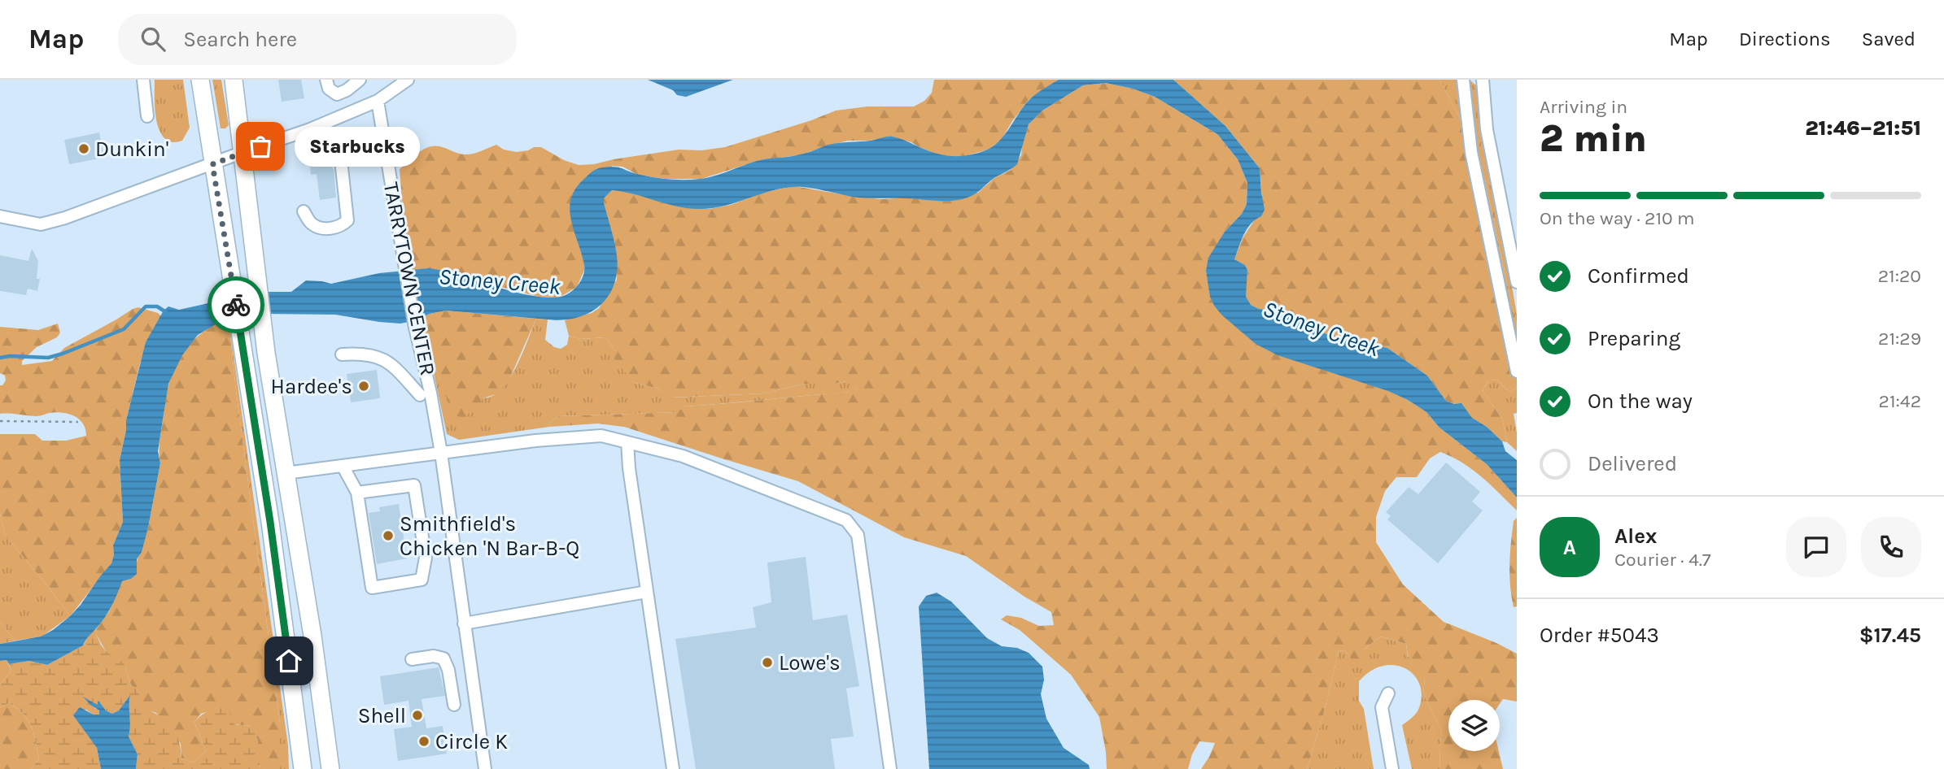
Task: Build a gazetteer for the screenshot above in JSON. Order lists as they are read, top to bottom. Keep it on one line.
{"streets":{"street":["TARRYTOWN CENTER"]},"water":["Stoney Creek"],"places":["Starbucks","Dunkin'","Hardee's","Smithfield's Chicken 'N Bar-B-Q","Lowe's","Shell","Circle K"],"page":{"header":"Map","search":"Search here","nav":["Map","Directions","Saved"],"heading":["2 min","Arriving in","21:46–21:51"],"panel":["Alex","Courier · 4.7","Order #5043","$17.45"],"bubble":"Starbucks","bar":"On the way · 210 m","list":[["Confirmed","21:20"],["Preparing","21:29"],["On the way","21:42"],"Delivered"],"round":"A"}}
